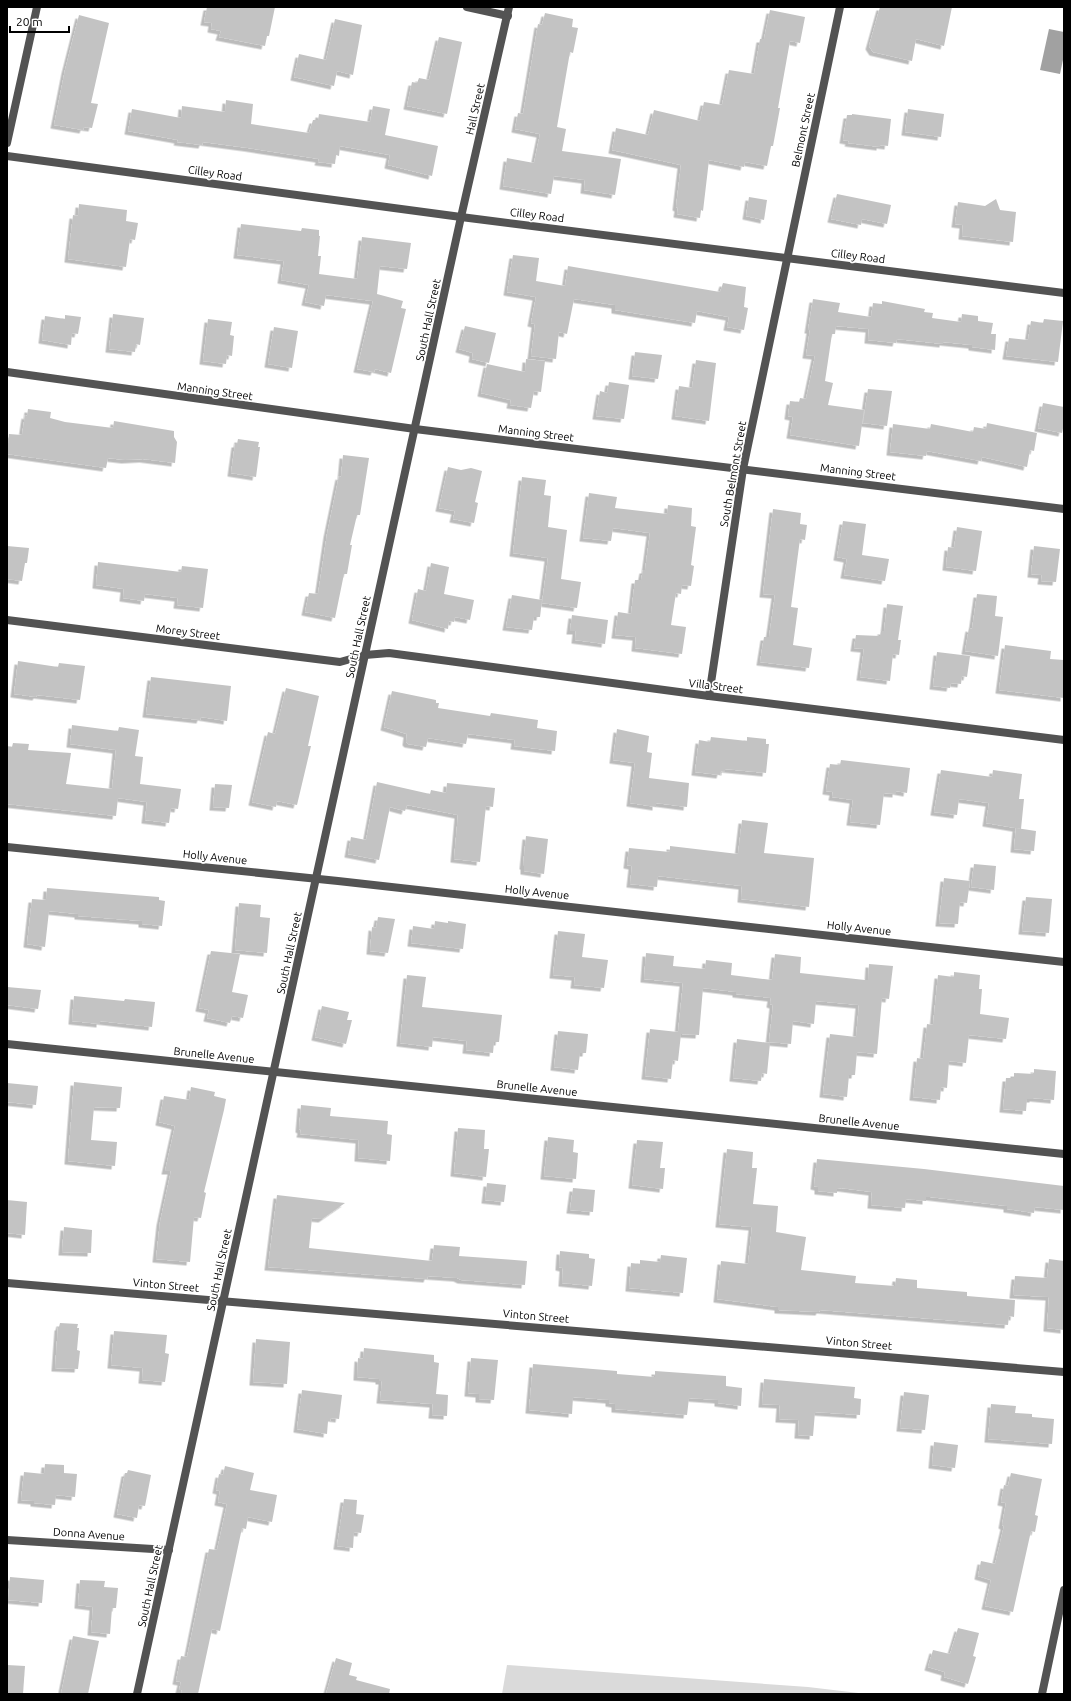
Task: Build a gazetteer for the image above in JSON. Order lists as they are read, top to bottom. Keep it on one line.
{"streets":{"street":["Hall Street","Belmont Street","Cilley Road","South Hall Street","Manning Street","South Belmont Street","Morey Street","Villa Street","Holly Avenue","Brunelle Avenue","Vinton Street","Donna Avenue"]},"crossings":[["Hall Street","Cilley Road"],["Hall Street","South Hall Street"],["Belmont Street","Cilley Road"],["Belmont Street","South Belmont Street"],["Cilley Road","South Hall Street"],["Cilley Road","South Belmont Street"],["South Hall Street","Manning Street"],["South Hall Street","Morey Street"],["South Hall Street","Villa Street"],["South Hall Street","Holly Avenue"],["South Hall Street","Brunelle Avenue"],["South Hall Street","Vinton Street"],["South Hall Street","Donna Avenue"],["Manning Street","South Belmont Street"],["South Belmont Street","Villa Street"],["Morey Street","Villa Street"]],"scale_bar":"20 m"}
